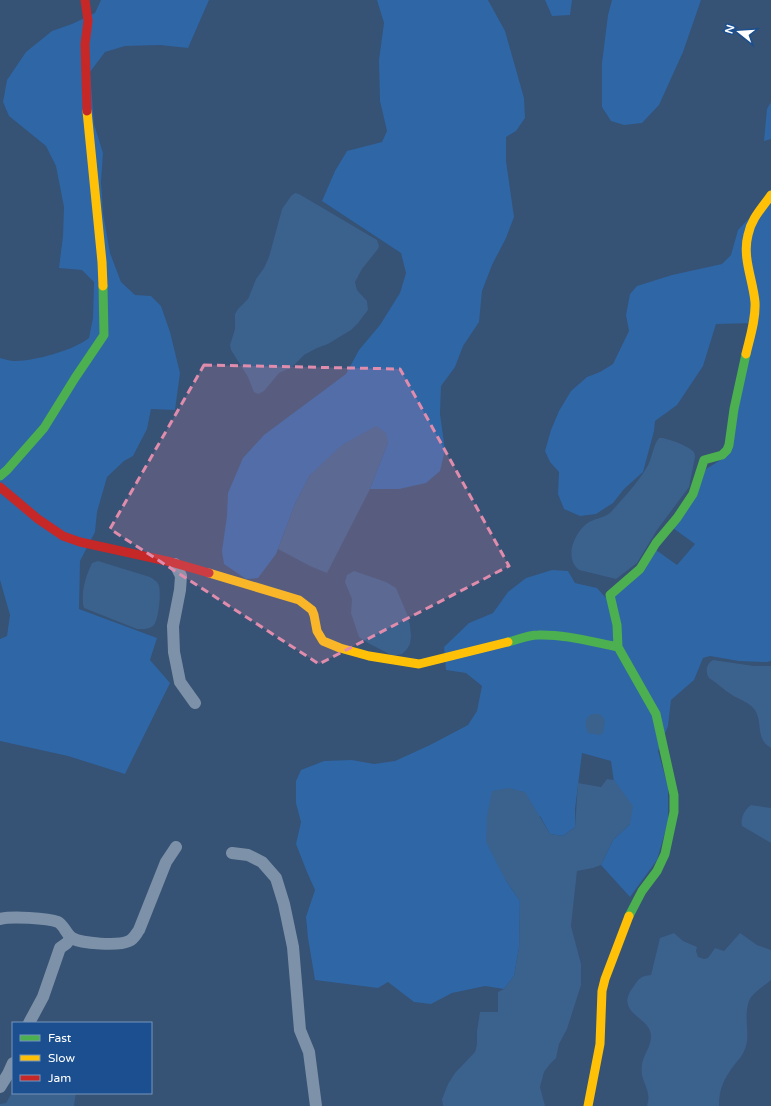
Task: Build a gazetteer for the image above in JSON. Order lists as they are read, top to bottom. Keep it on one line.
{"legend":["Fast","Slow","Jam"],"north":"left"}
